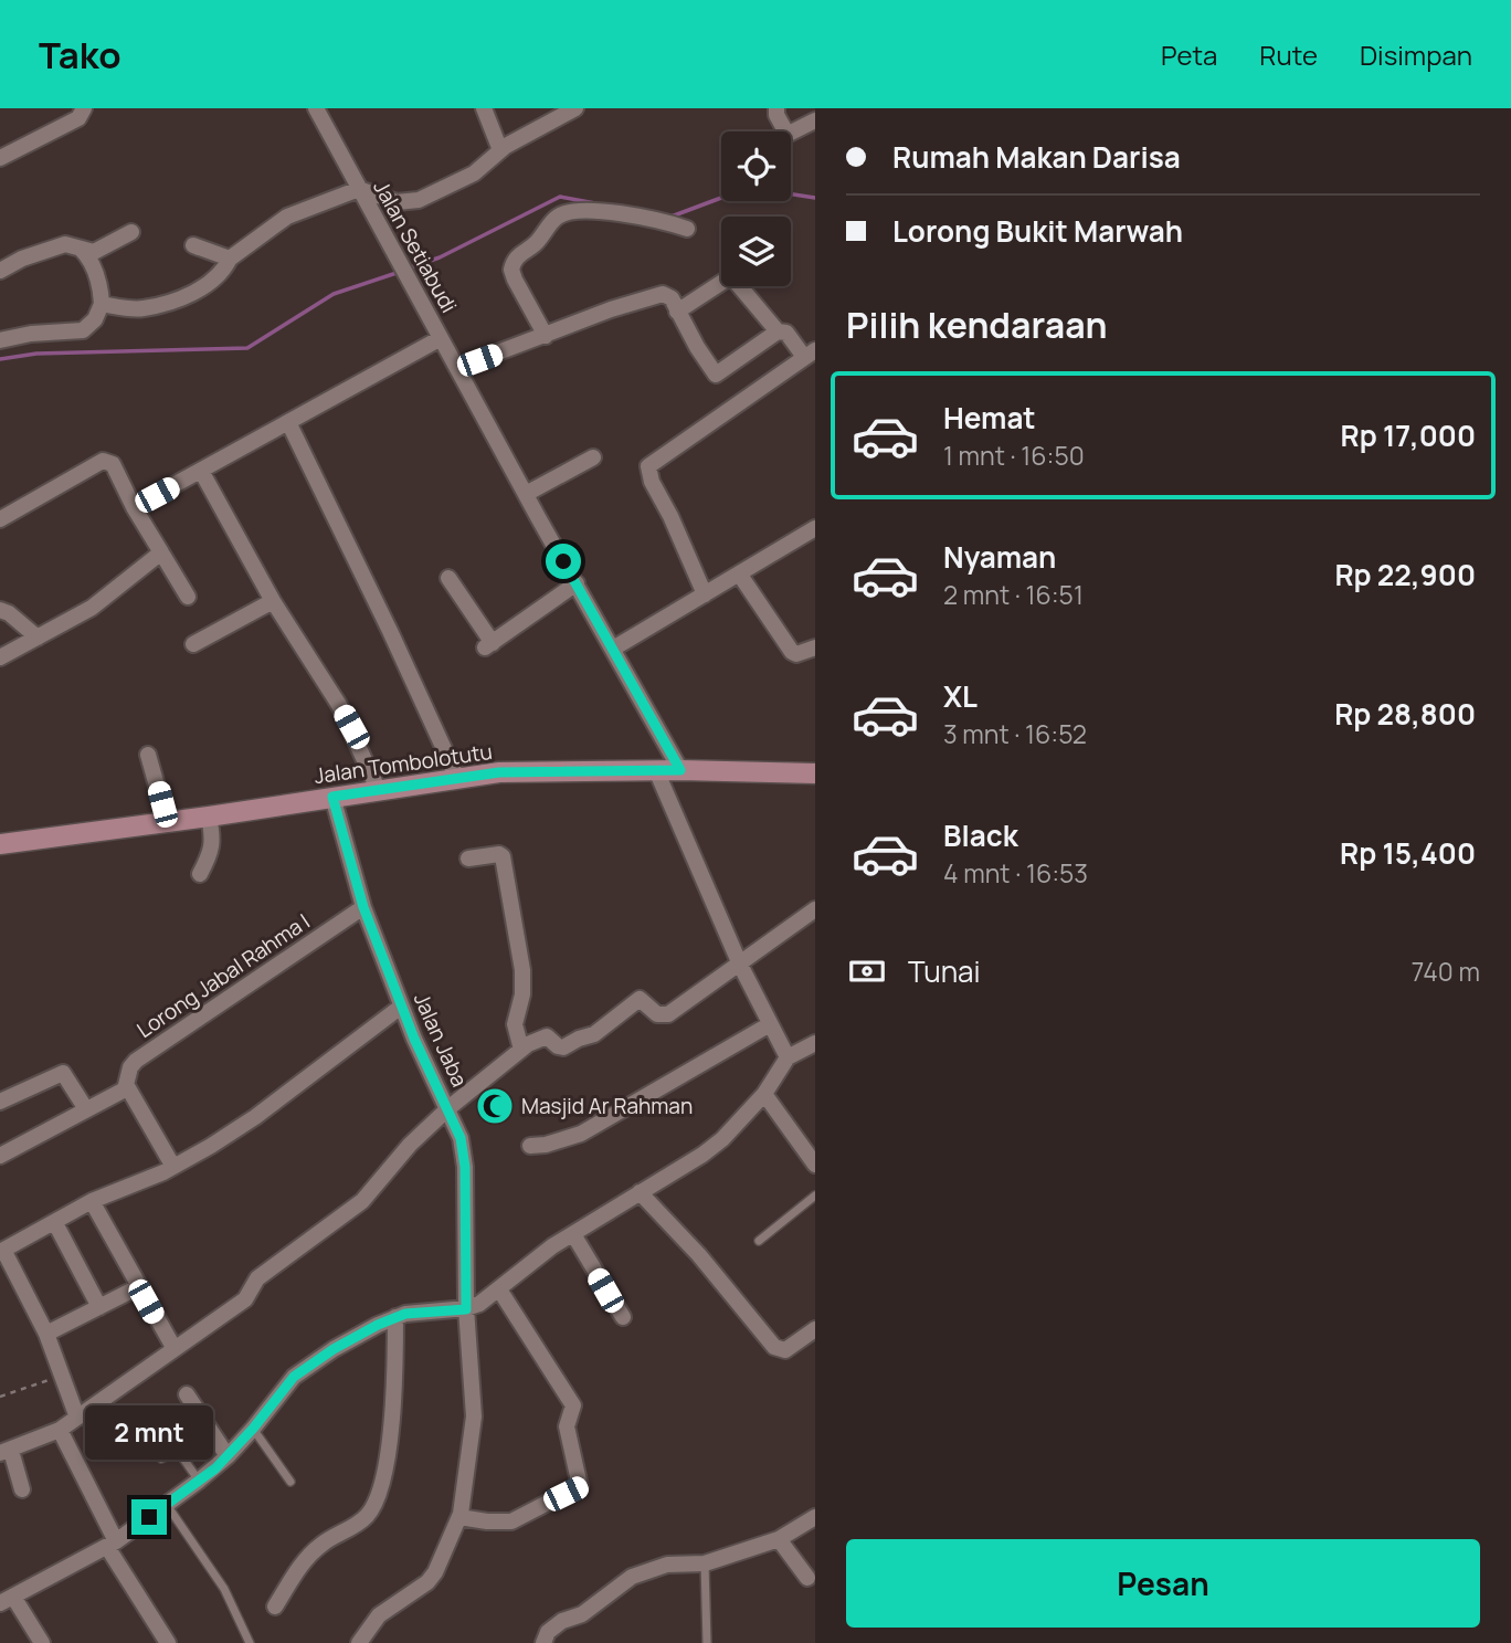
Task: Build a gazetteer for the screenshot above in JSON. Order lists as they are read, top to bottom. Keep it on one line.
{"streets":{"street":["Jalan Setiabudi","Jalan Tombolotutu","Lorong Jabal Rahma I","Jalan Jaba"]},"crossings":[["Jalan Setiabudi","Jalan Tombolotutu"],["Jalan Tombolotutu","Jalan Jaba"],["Lorong Jabal Rahma I","Jalan Jaba"]],"places":{"mosque":["Masjid Ar Rahman"]},"page":{"header":"Tako","nav":["Peta","Rute","Disimpan"],"banner":["Rumah Makan Darisa","Lorong Bukit Marwah"],"heading":"Pilih kendaraan","list":[{"name":"Hemat","note":"1 mnt · 16:50","value":"Rp 17,000"},{"name":"Nyaman","note":"2 mnt · 16:51","value":"Rp 22,900"},{"name":"XL","note":"3 mnt · 16:52","value":"Rp 28,800"},{"name":"Black","note":"4 mnt · 16:53","value":"Rp 15,400"}],"pay":["Tunai","740 m"],"bubble":"2 mnt","buttons":"Pesan"}}
